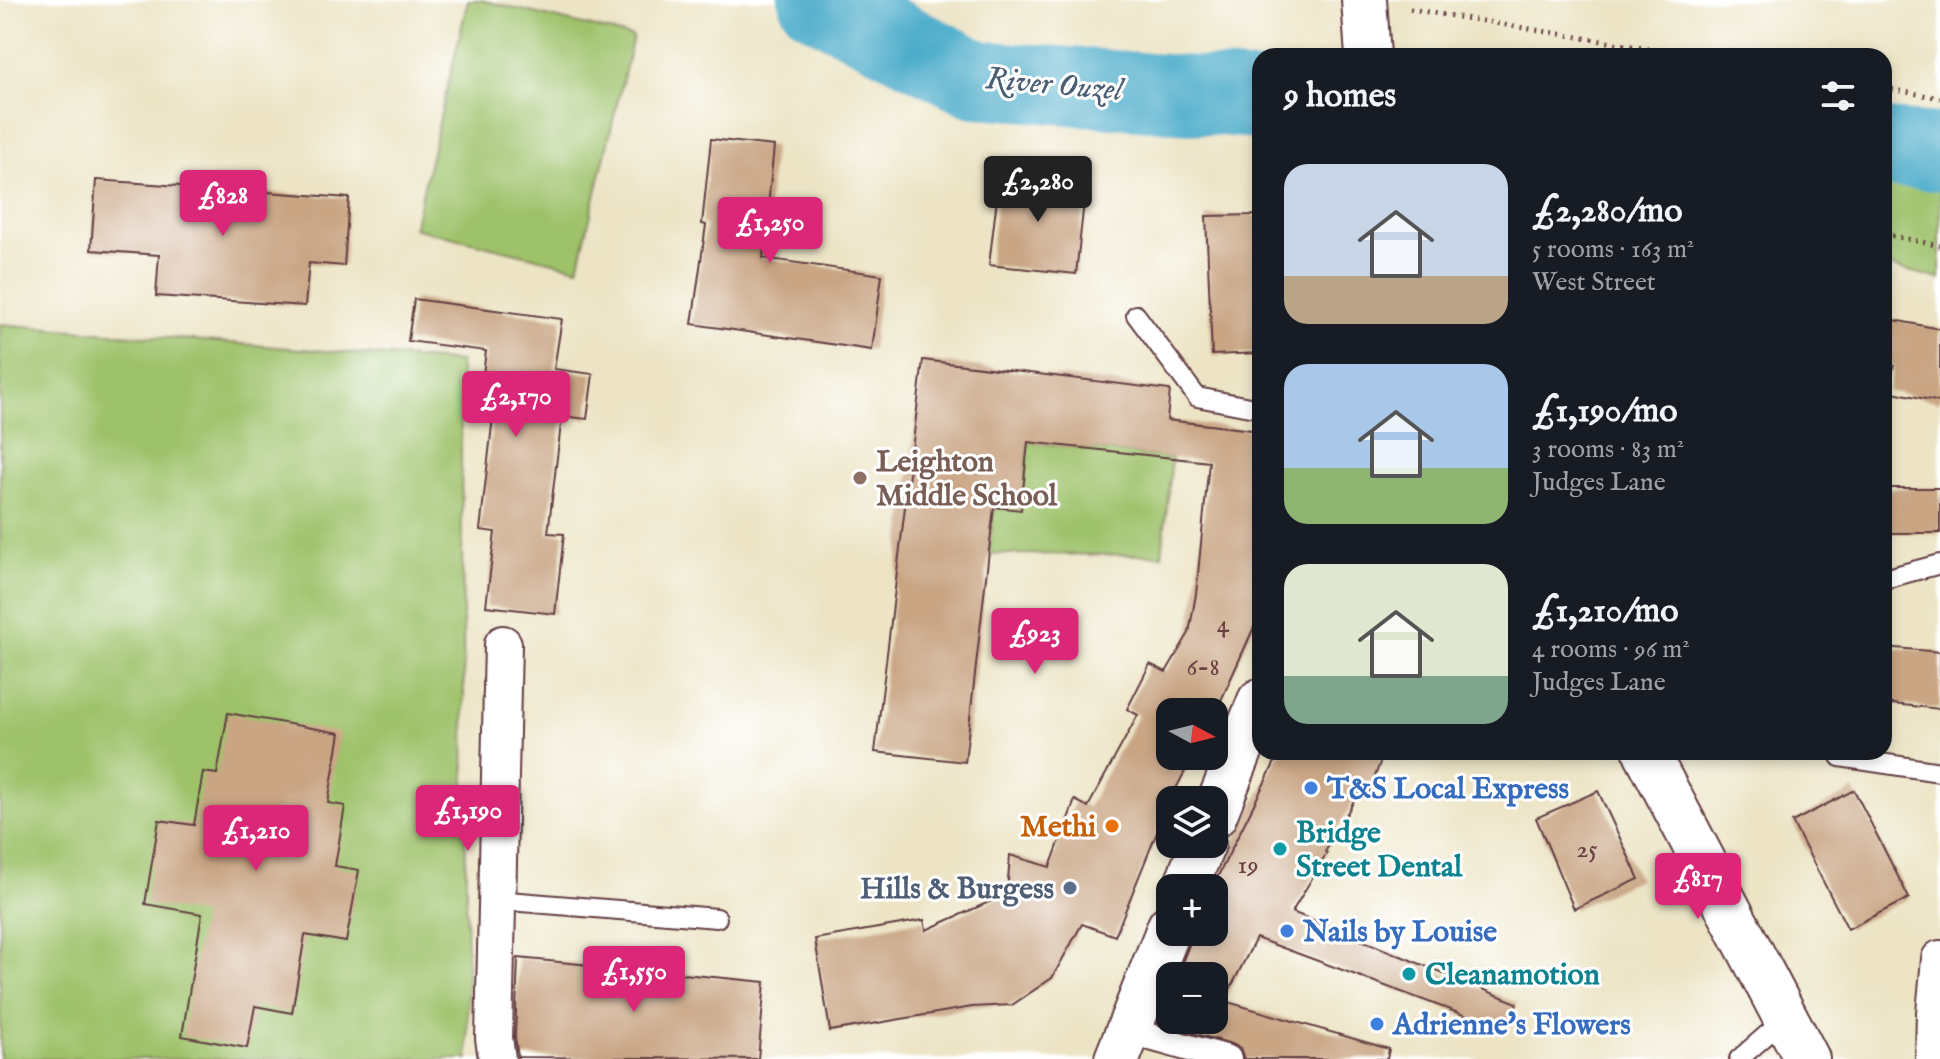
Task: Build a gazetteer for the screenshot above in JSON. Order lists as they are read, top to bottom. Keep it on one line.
{"water":["River Ouzel"],"places":["Leighton Middle School","T&S Local Express","Methi","Bridge Street Dental","Hills & Burgess","Nails by Louise","Cleanamotion","Adrienne's Flowers"],"house_numbers":["4","6-8","25","19"],"north":"right","page":{"heading":"9 homes","list":[{"name":"£2,280/mo","note":"5 rooms · 163 m² · West Street"},{"name":"£1,190/mo","note":"3 rooms · 83 m² · Judges Lane"},{"name":"£1,210/mo","note":"4 rooms · 96 m² · Judges Lane"}],"price":["£2,280","£828","£1,250","£2,170","£923","£1,190","£1,210","£817","£1,550"],"map_buttons":["+","−"]}}
